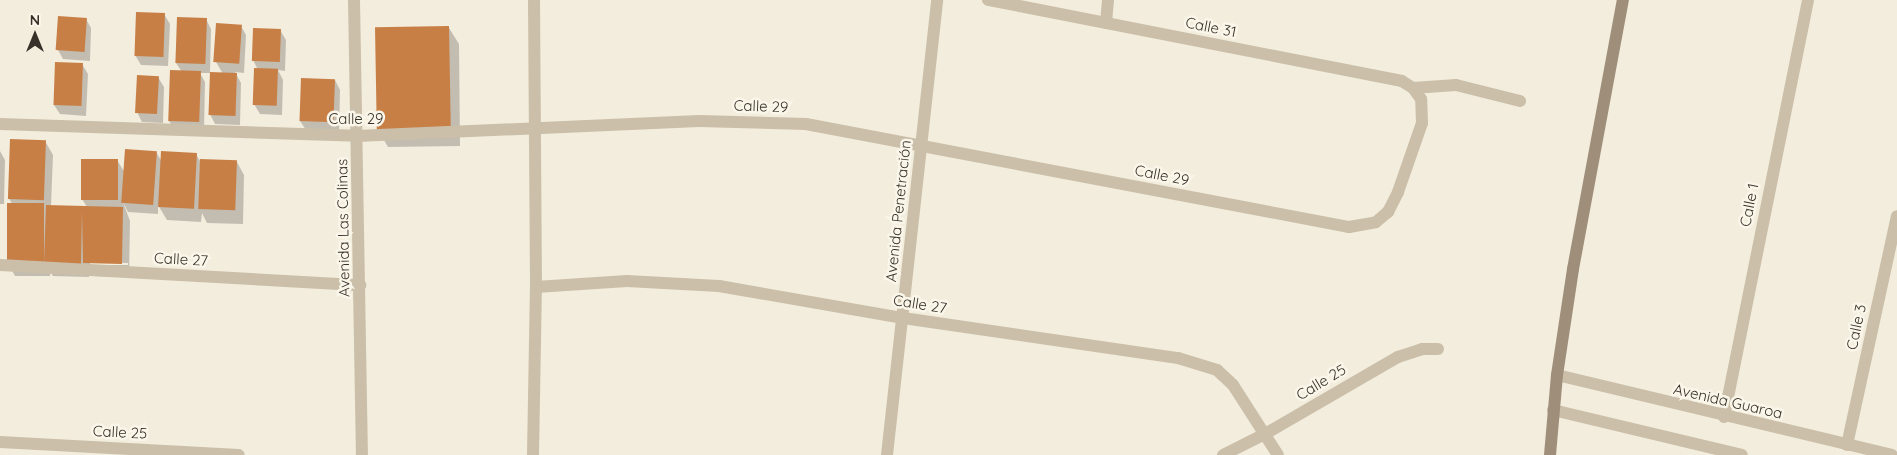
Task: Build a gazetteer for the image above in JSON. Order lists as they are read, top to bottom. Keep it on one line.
{"streets":{"street":["Calle 31","Calle 29","Calle 1","Avenida Penetración","Avenida Las Colinas","Calle 27","Calle 3","Calle 25","Avenida Guaroa"]},"crossings":[["Calle 31","Calle 29"],["Calle 29","Avenida Penetración"],["Calle 29","Avenida Las Colinas"],["Calle 1","Avenida Guaroa"],["Avenida Penetración","Calle 27"],["Avenida Las Colinas","Calle 27"],["Calle 27","Calle 25"],["Calle 3","Avenida Guaroa"]],"north":"top"}
